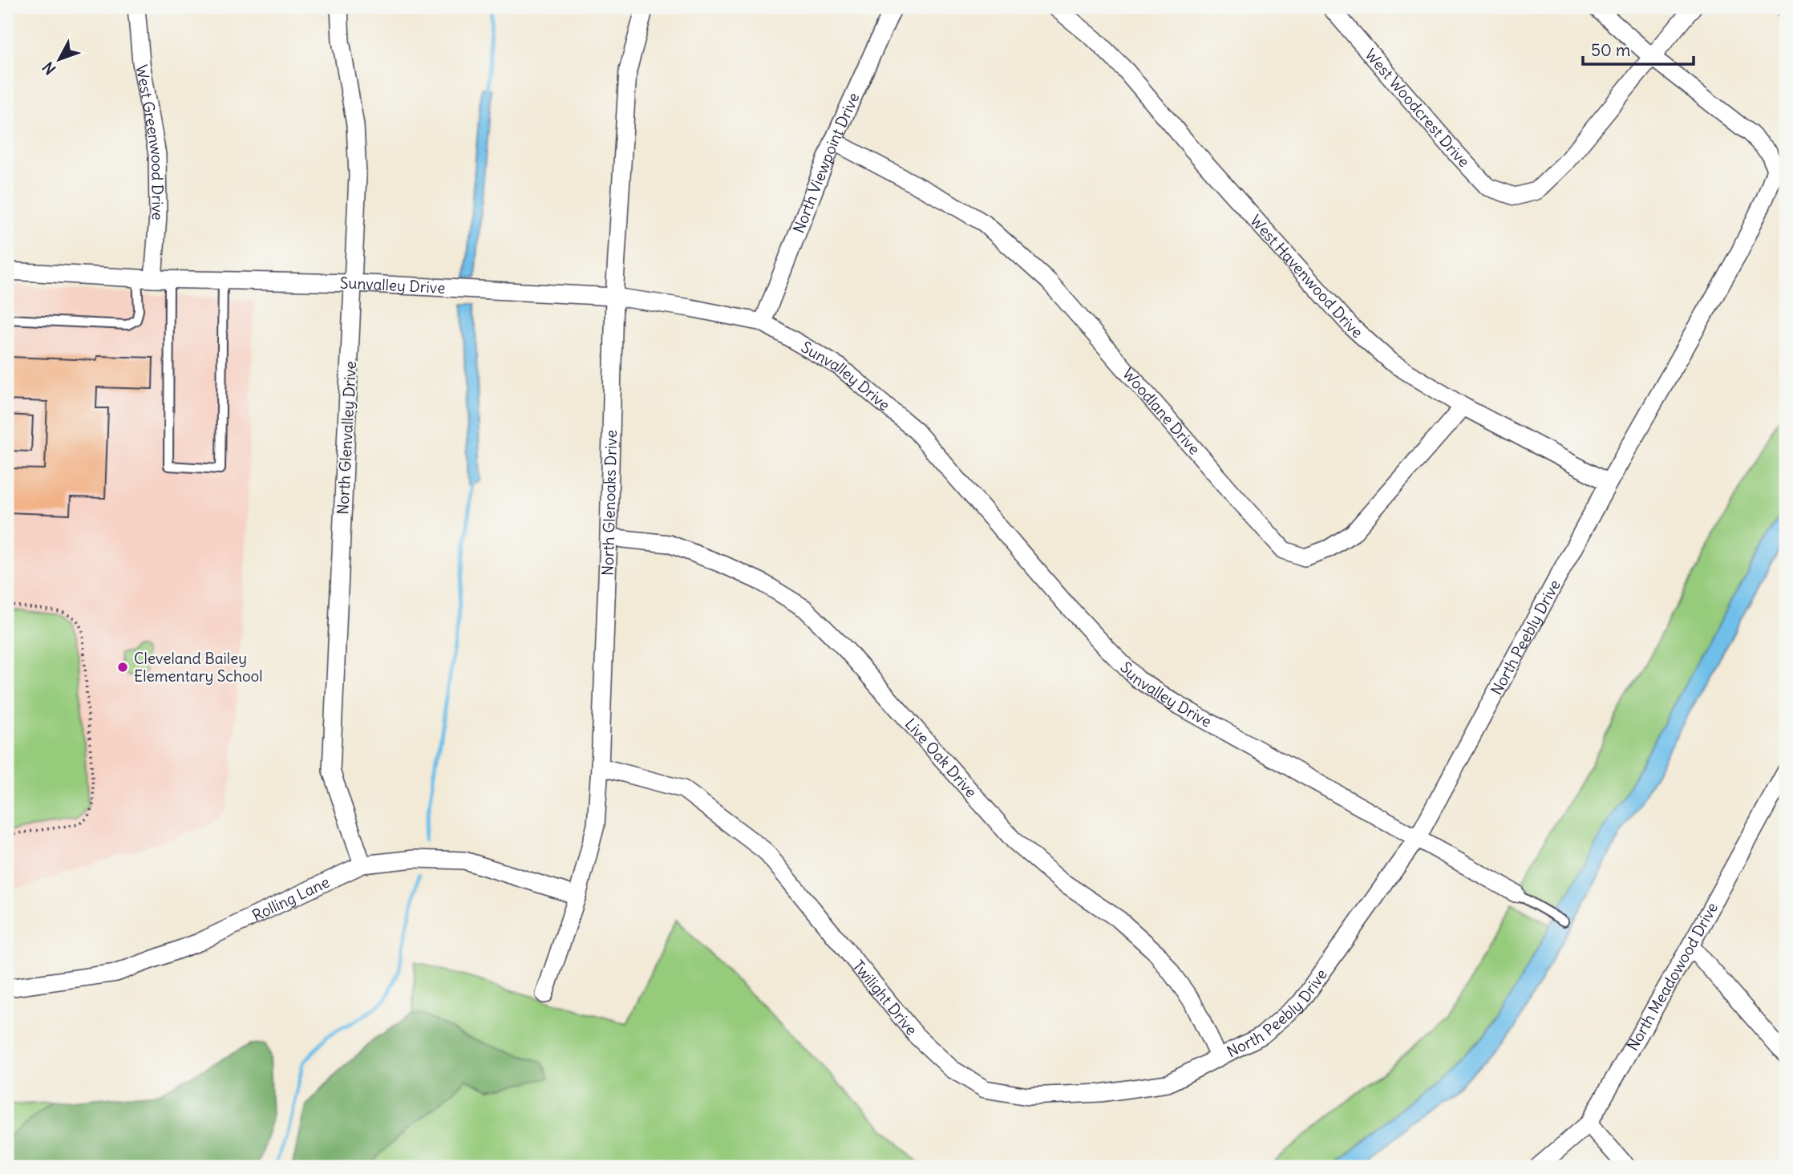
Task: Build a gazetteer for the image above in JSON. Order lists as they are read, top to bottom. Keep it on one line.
{"streets":{"street":["West Woodcrest Drive","West Greenwood Drive","North Viewpoint Drive","West Havenwood Drive","Sunvalley Drive","Woodlane Drive","North Glenvalley Drive","North Glenoaks Drive","North Peebly Drive","Live Oak Drive","Rolling Lane","North Meadowood Drive","Twilight Drive"]},"crossings":[["West Woodcrest Drive","North Peebly Drive"],["West Greenwood Drive","Sunvalley Drive"],["North Viewpoint Drive","Sunvalley Drive"],["North Viewpoint Drive","Woodlane Drive"],["West Havenwood Drive","Woodlane Drive"],["West Havenwood Drive","North Peebly Drive"],["Sunvalley Drive","North Glenvalley Drive"],["Sunvalley Drive","North Glenoaks Drive"],["Sunvalley Drive","North Peebly Drive"],["North Glenvalley Drive","Rolling Lane"],["North Glenoaks Drive","Live Oak Drive"],["North Glenoaks Drive","Rolling Lane"],["North Glenoaks Drive","Twilight Drive"],["North Peebly Drive","Live Oak Drive"],["North Peebly Drive","Twilight Drive"],["Live Oak Drive","Twilight Drive"]],"places":["Cleveland Bailey Elementary School"],"scale_bar":"50 m","north":"bottom left"}
